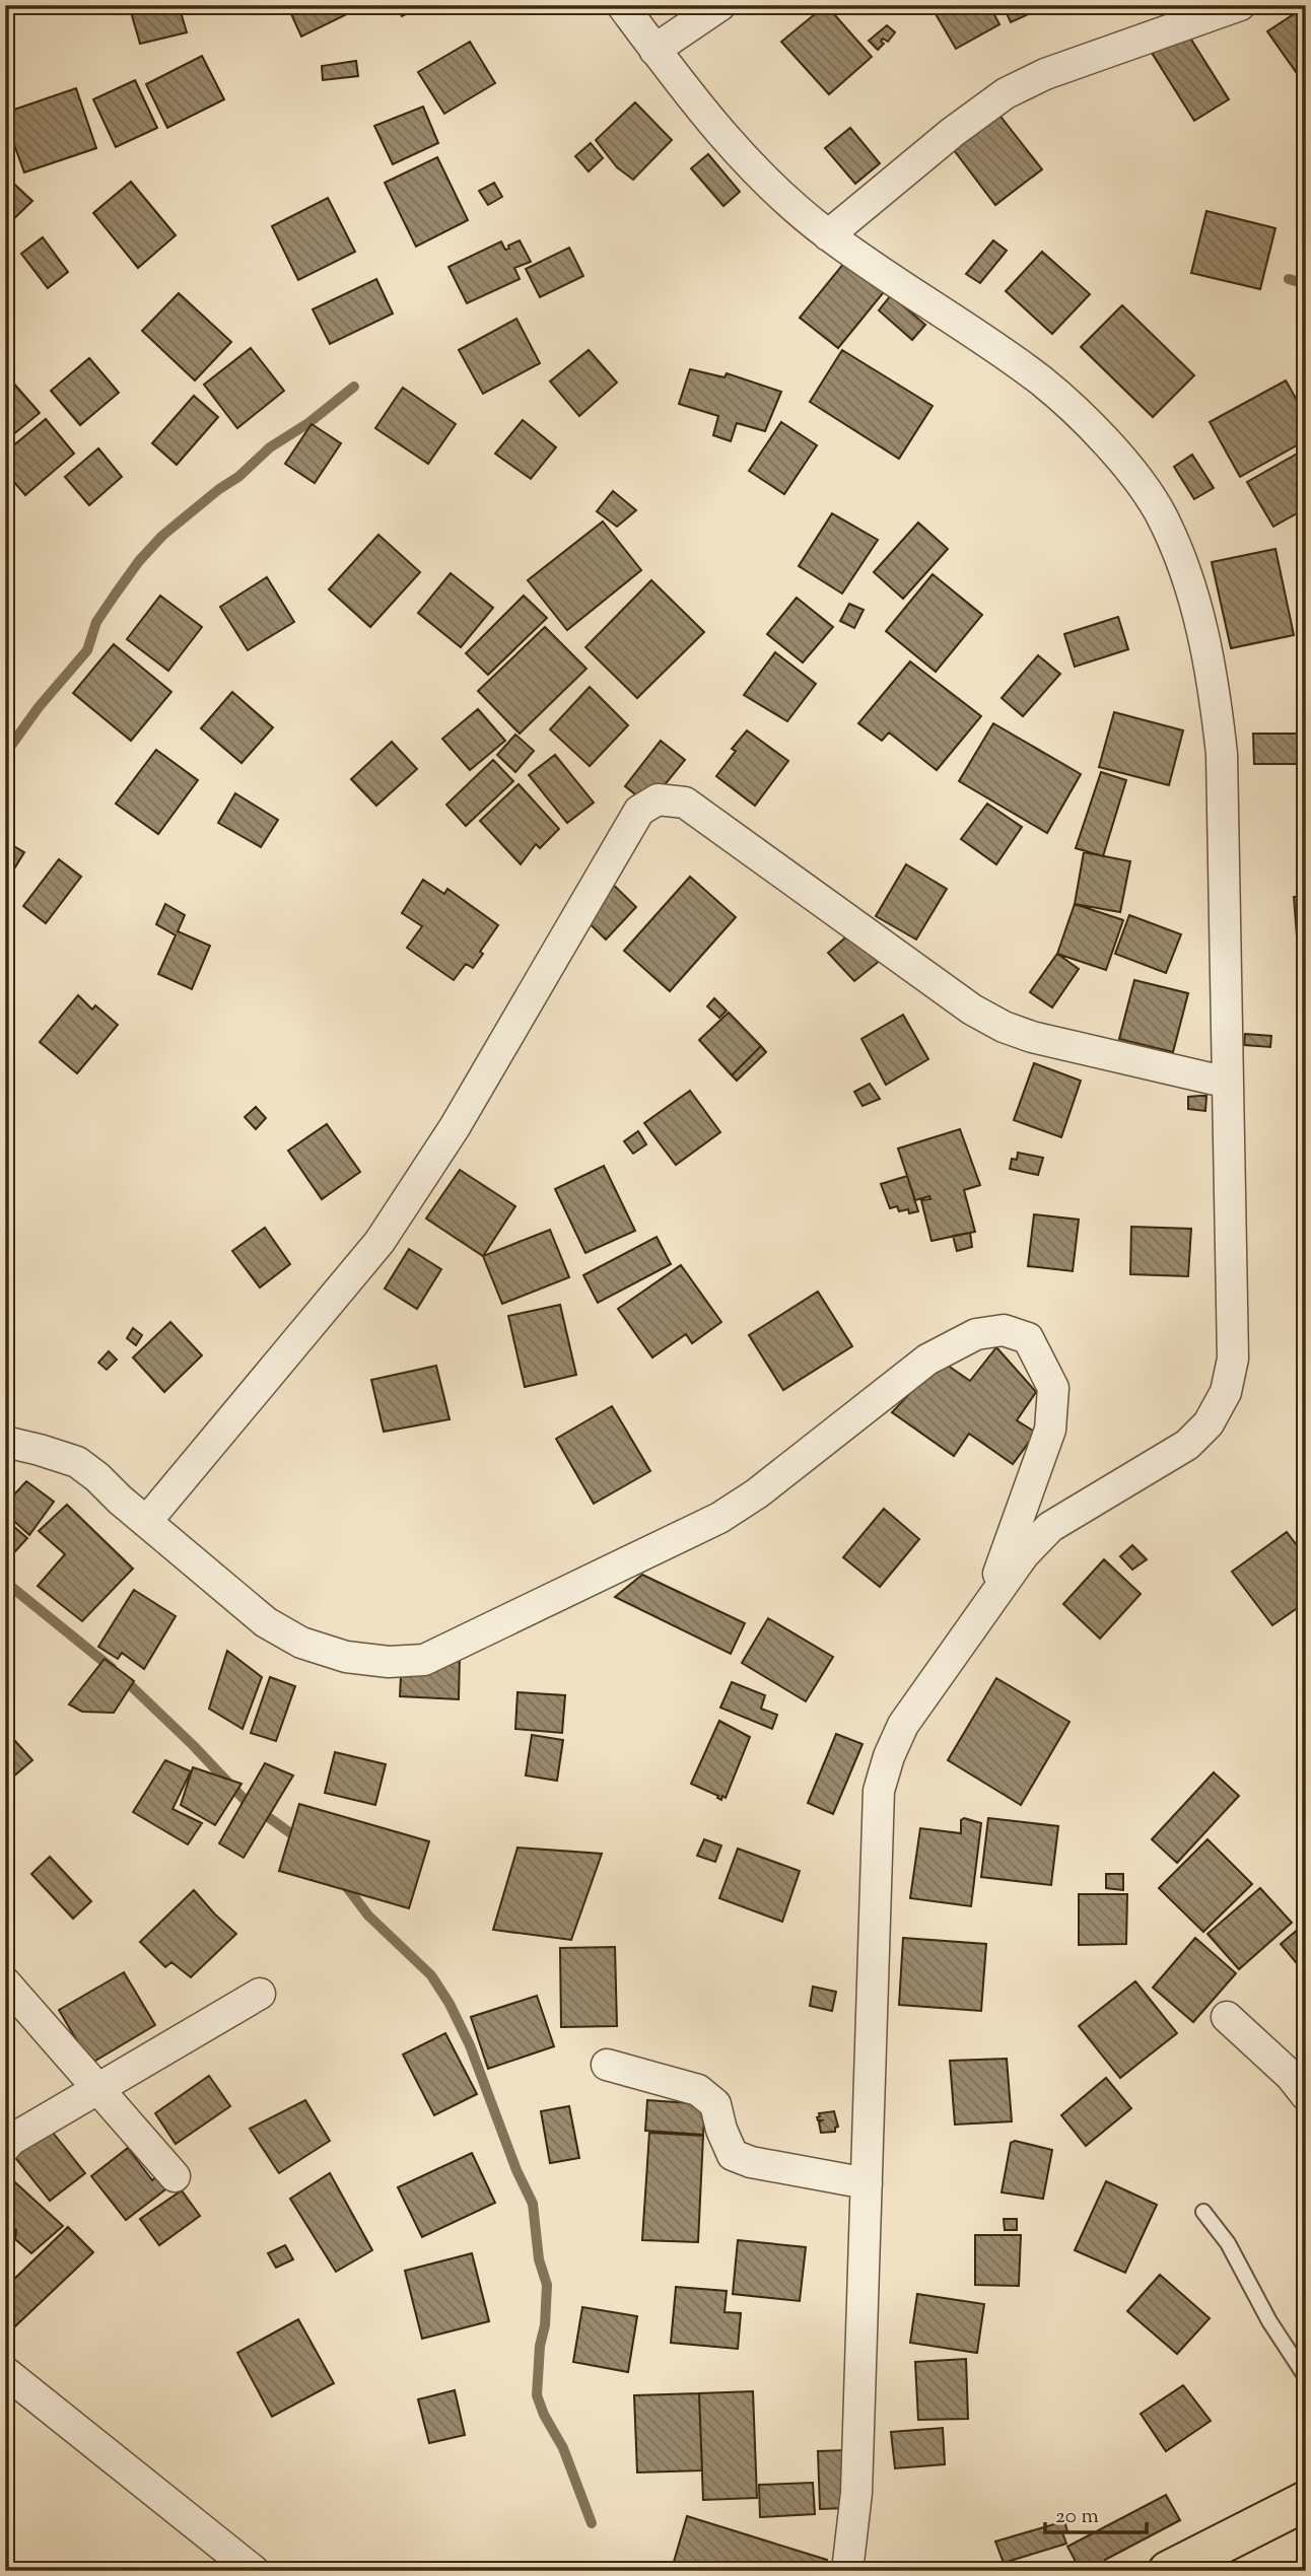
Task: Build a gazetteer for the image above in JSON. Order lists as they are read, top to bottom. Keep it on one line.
{"scale_bar":"20 m"}
